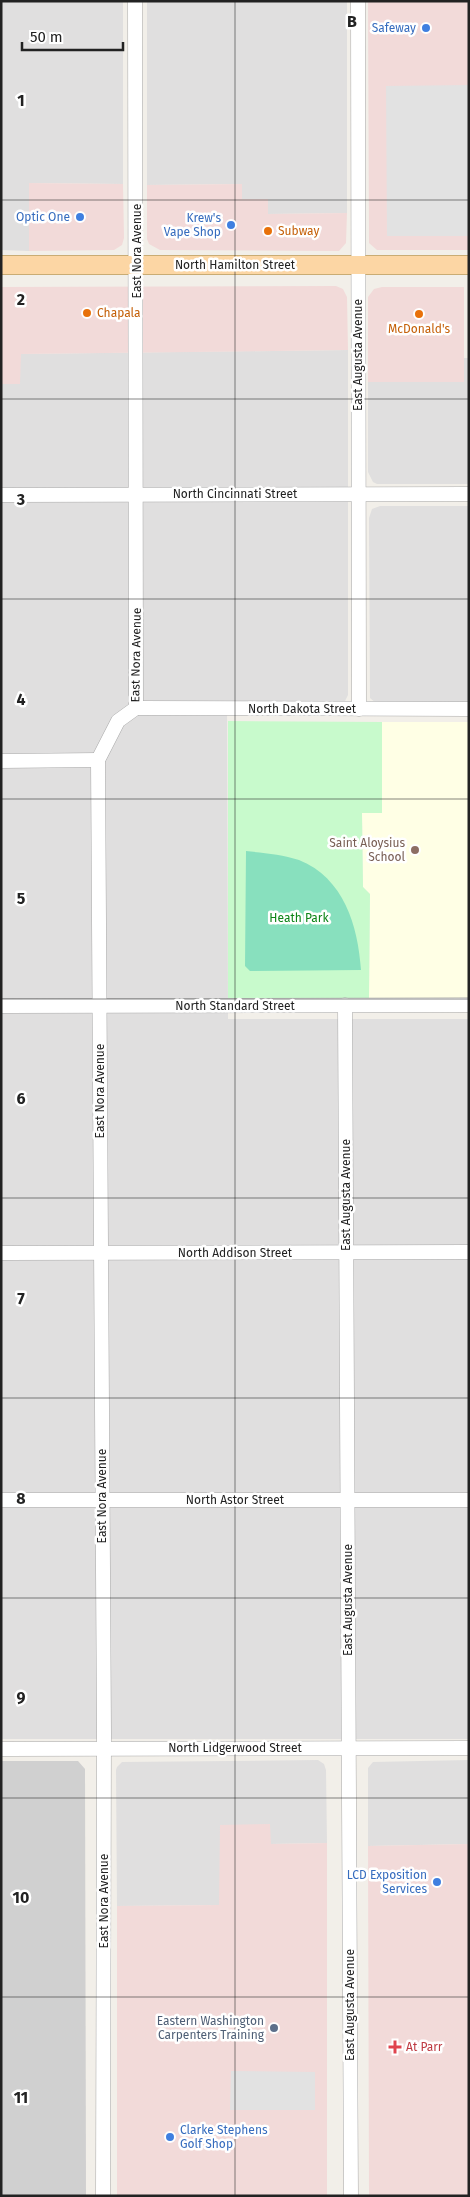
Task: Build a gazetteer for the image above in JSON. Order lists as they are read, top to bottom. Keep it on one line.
{"streets":{"main road":["North Hamilton Street"],"street":["East Nora Avenue","East Augusta Avenue","North Cincinnati Street","North Dakota Street","North Standard Street","North Addison Street","North Astor Street","North Lidgerwood Street"]},"crossings":[["East Nora Avenue","North Hamilton Street"],["East Nora Avenue","North Cincinnati Street"],["East Nora Avenue","North Dakota Street"],["East Nora Avenue","North Standard Street"],["East Nora Avenue","North Addison Street"],["East Nora Avenue","North Astor Street"],["East Nora Avenue","North Lidgerwood Street"],["North Hamilton Street","East Augusta Avenue"],["East Augusta Avenue","North Cincinnati Street"],["East Augusta Avenue","North Dakota Street"],["East Augusta Avenue","North Standard Street"],["East Augusta Avenue","North Addison Street"],["East Augusta Avenue","North Astor Street"],["East Augusta Avenue","North Lidgerwood Street"]],"parks":["Heath Park"],"places":{"other":["Safeway","Optic One","Krew's Vape Shop","Subway","Chapala","McDonald's","Saint Aloysius School","LCD Exposition Services","Eastern Washington Carpenters Training","Clarke Stephens Golf Shop"],"health":["At Parr"]},"scale_bar":"50 m","grid":{"columns":["B"],"rows":["1","2","3","4","5","6","7","8","9","10","11"]}}
